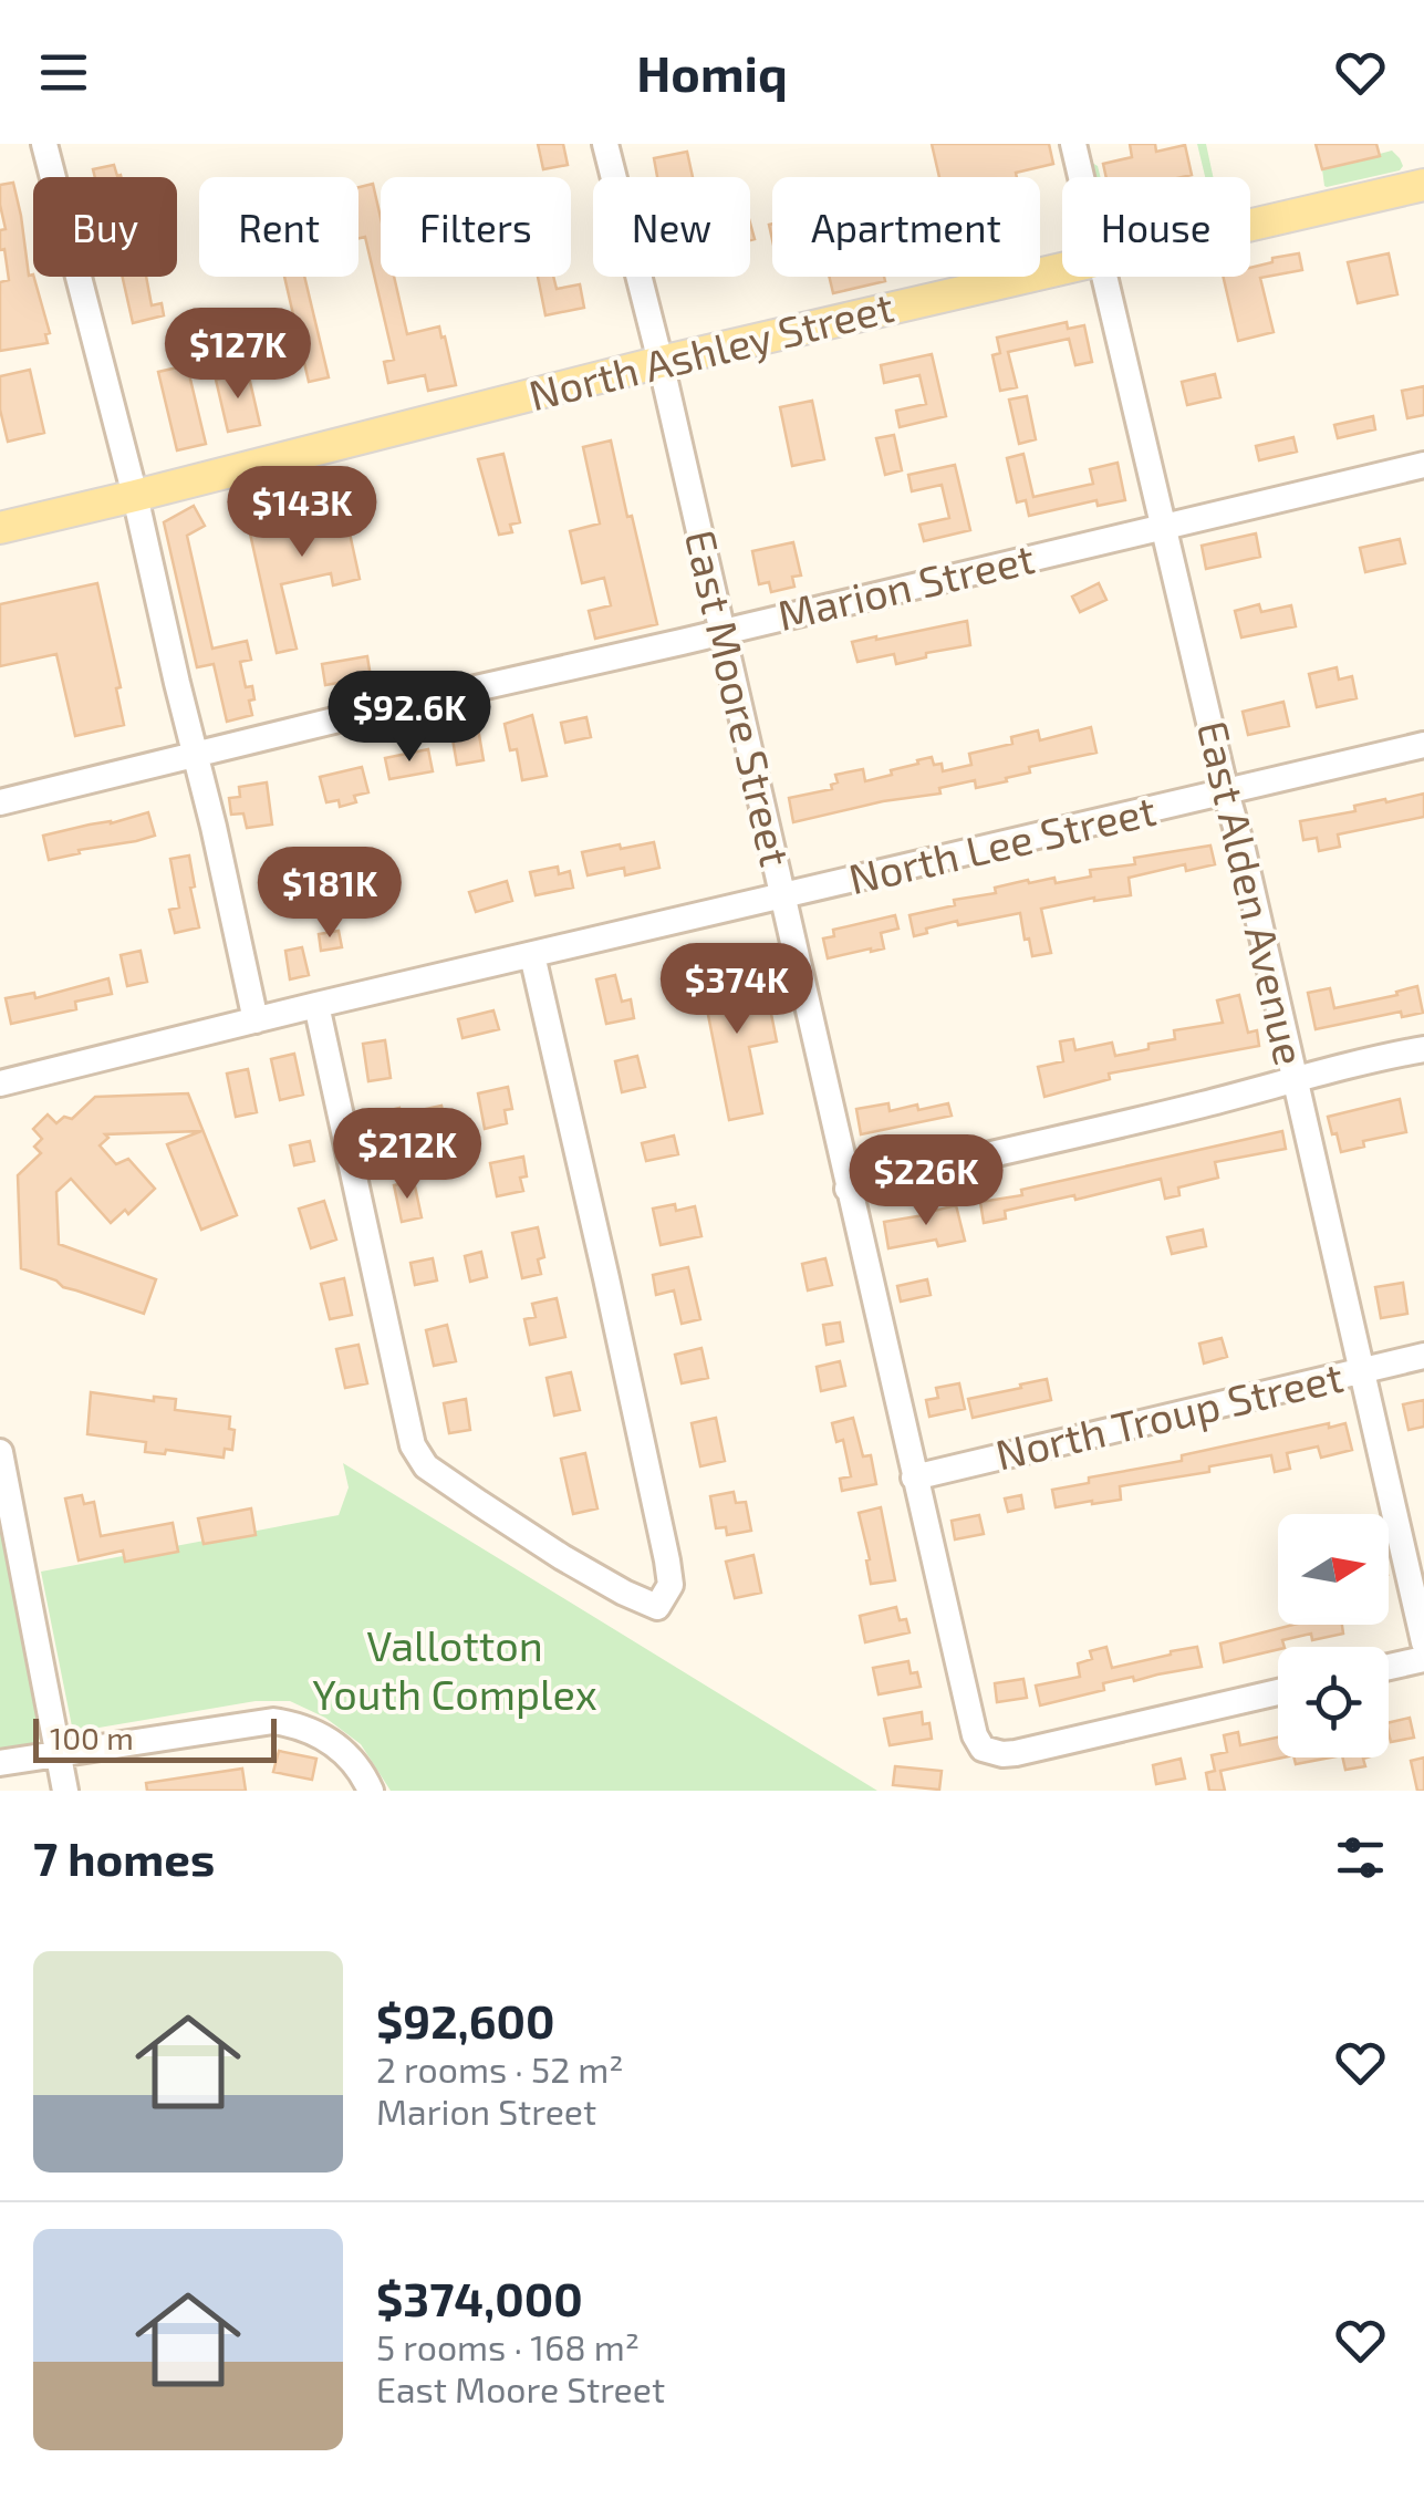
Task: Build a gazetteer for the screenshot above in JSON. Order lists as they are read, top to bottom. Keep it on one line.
{"streets":{"main road":["North Ashley Street"],"street":["Marion Street","East Moore Street","North Lee Street","East Alden Avenue","North Troup Street"]},"crossings":[["North Ashley Street","East Moore Street"],["Marion Street","East Moore Street"],["Marion Street","East Alden Avenue"],["East Moore Street","North Lee Street"],["East Moore Street","North Troup Street"],["North Lee Street","East Alden Avenue"],["East Alden Avenue","North Troup Street"]],"parks":["Vallotton Youth Complex"],"scale_bar":"100 m","north":"right","page":{"header":"Homiq","chip":["Buy","Rent","Filters","New","Apartment","House"],"price":["$127K","$143K","$92.6K","$181K","$374K","$212K","$226K"],"scale":"100 m","heading":"7 homes","list":[{"name":"$92,600","note":"2 rooms · 52 m² · Marion Street"},{"name":"$374,000","note":"5 rooms · 168 m² · East Moore Street"}]}}
